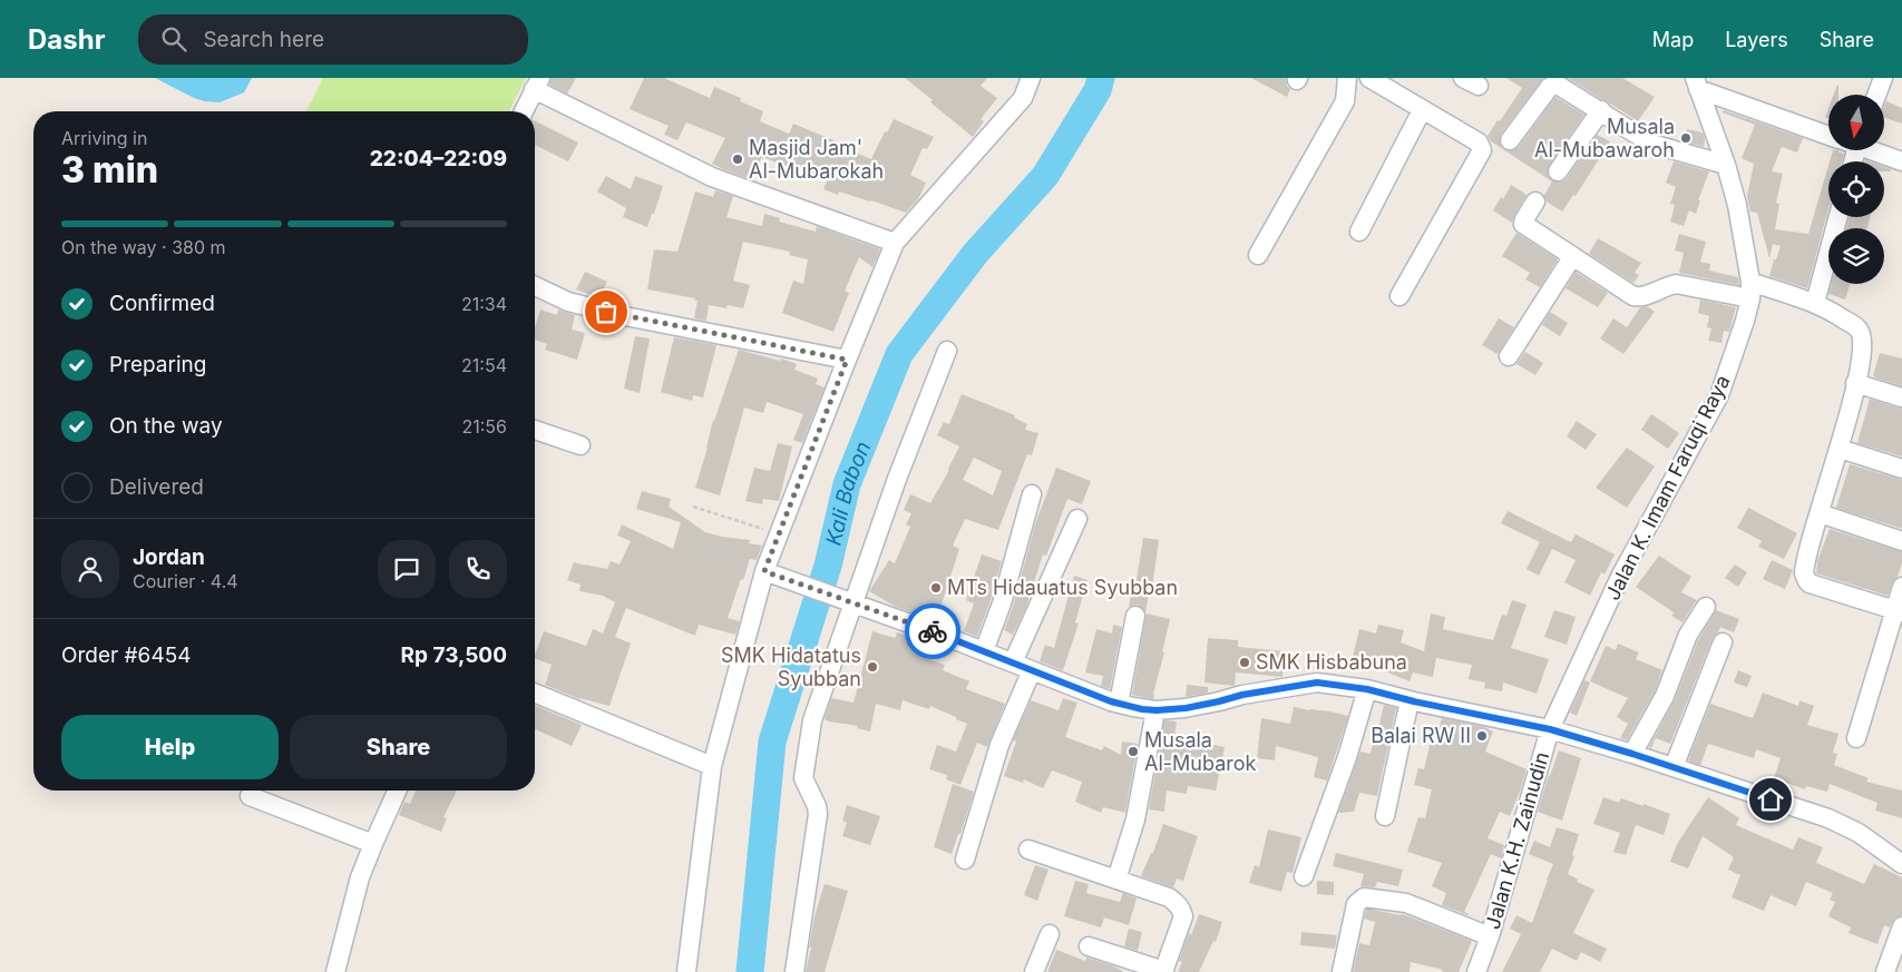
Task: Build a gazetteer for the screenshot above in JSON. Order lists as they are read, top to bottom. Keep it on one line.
{"streets":{"street":["Jalan K. Imam Faruqi Raya","Jalan K.H. Zainudin"]},"crossings":[["Jalan K. Imam Faruqi Raya","Jalan K.H. Zainudin"]],"water":["Kali Babon"],"places":["Musala Al-Mubawaroh","Masjid Jam' Al-Mubarokah","MTs Hidauatus Syubban","SMK Hisbabuna","SMK Hidatatus Syubban","Balai RW II","Musala Al-Mubarok"],"north":"bottom","page":{"header":"Dashr","search":"Search here","nav":["Map","Layers","Share"],"heading":["3 min","Arriving in","22:04–22:09"],"panel":["Jordan","Courier · 4.4","Order #6454","Rp 73,500"],"bar":"On the way · 380 m","list":[["Confirmed","21:34"],["Preparing","21:54"],["On the way","21:56"],"Delivered"],"buttons":["Help","Share"]}}
